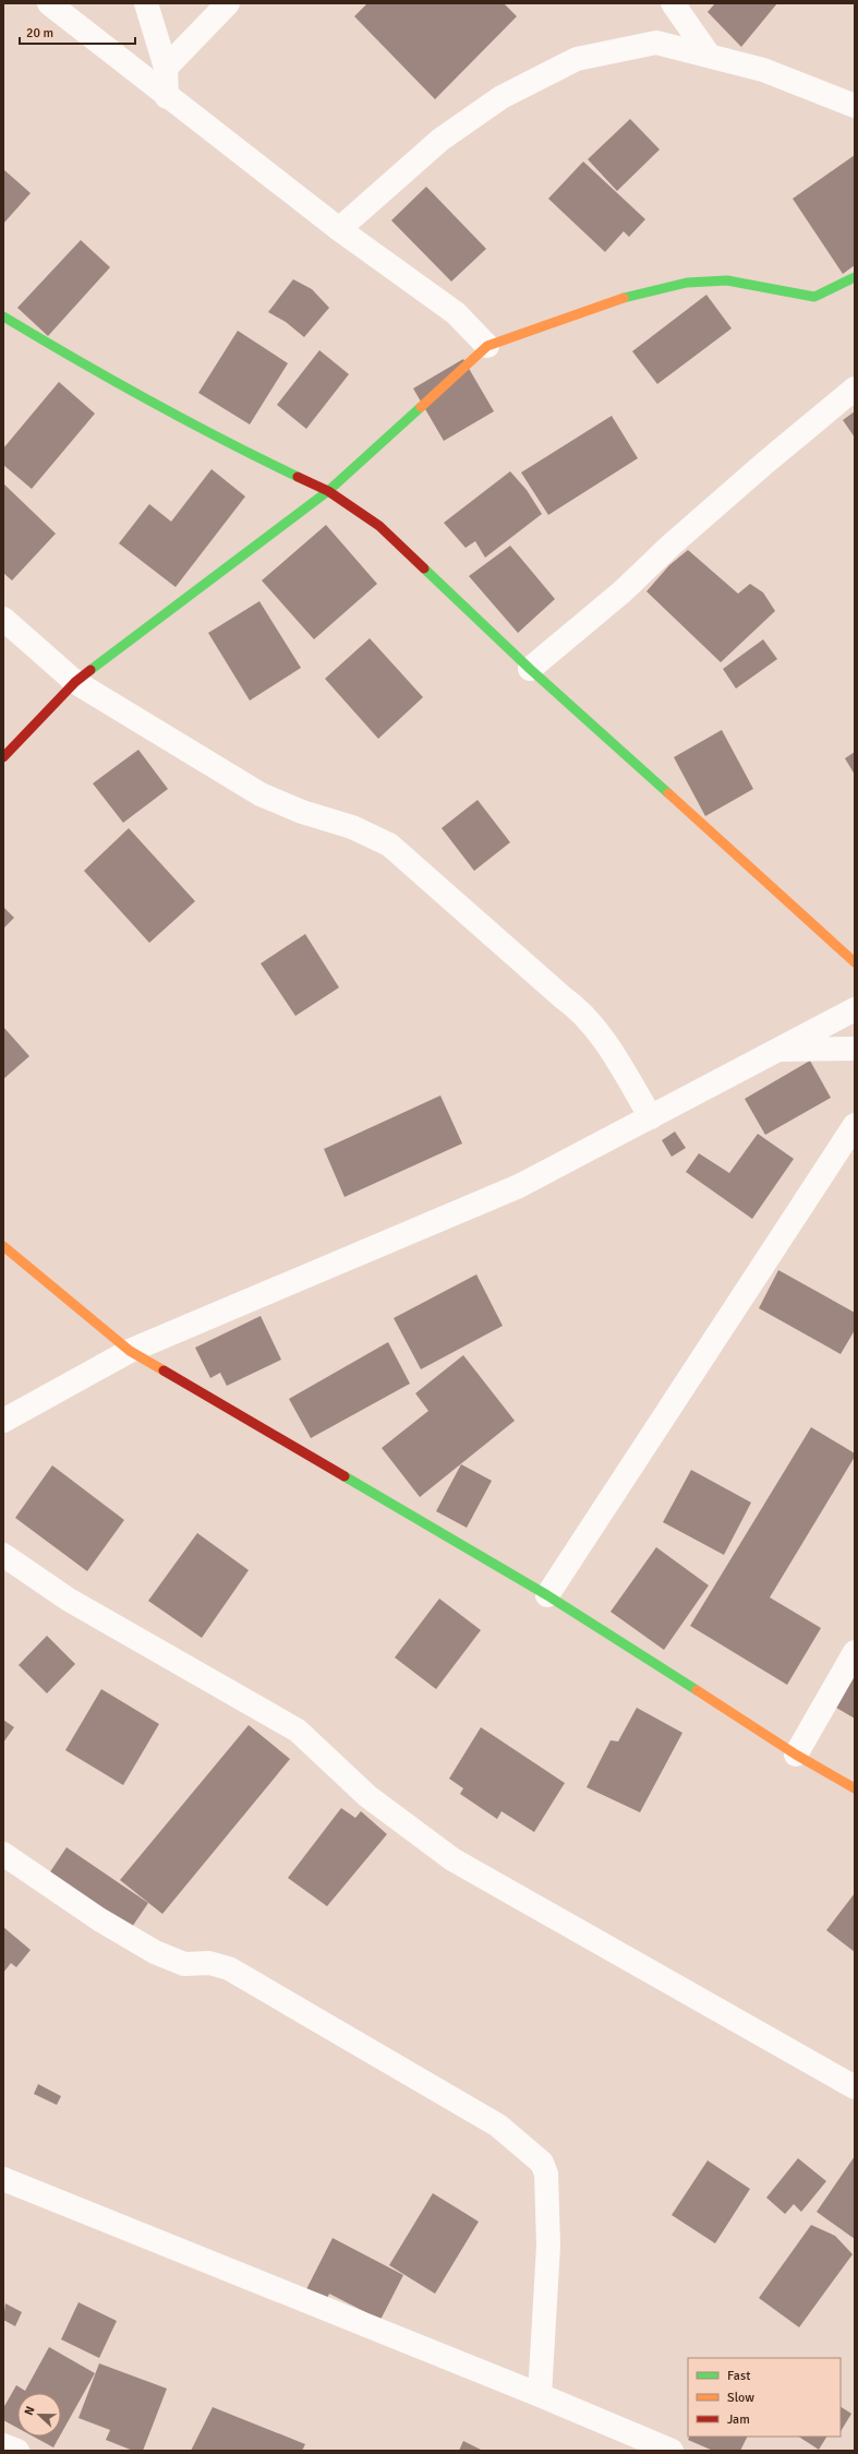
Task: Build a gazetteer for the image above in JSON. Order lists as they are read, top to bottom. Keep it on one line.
{"legend":["Fast","Slow","Jam"],"scale_bar":"20 m","north":"left"}
